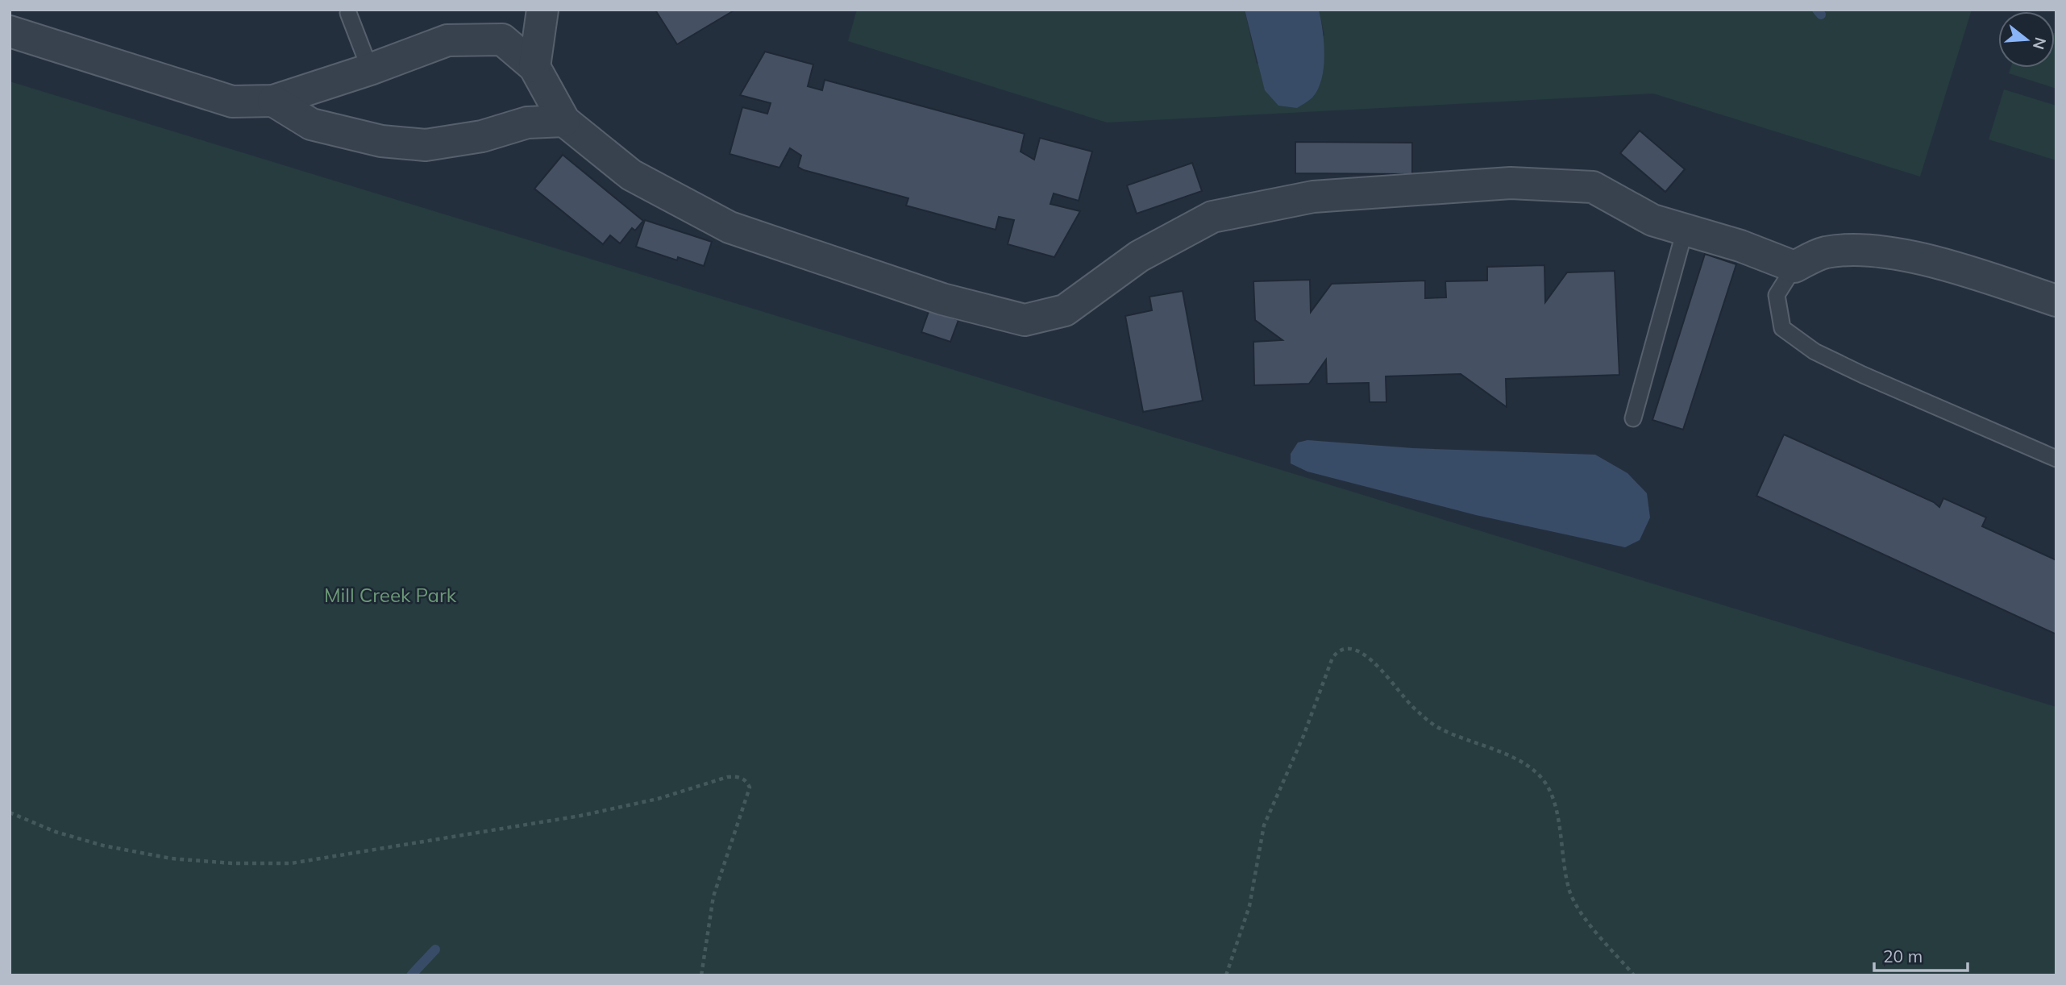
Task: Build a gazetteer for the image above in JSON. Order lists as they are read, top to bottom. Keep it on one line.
{"parks":["Mill Creek Park"],"scale_bar":"20 m","north":"right"}
